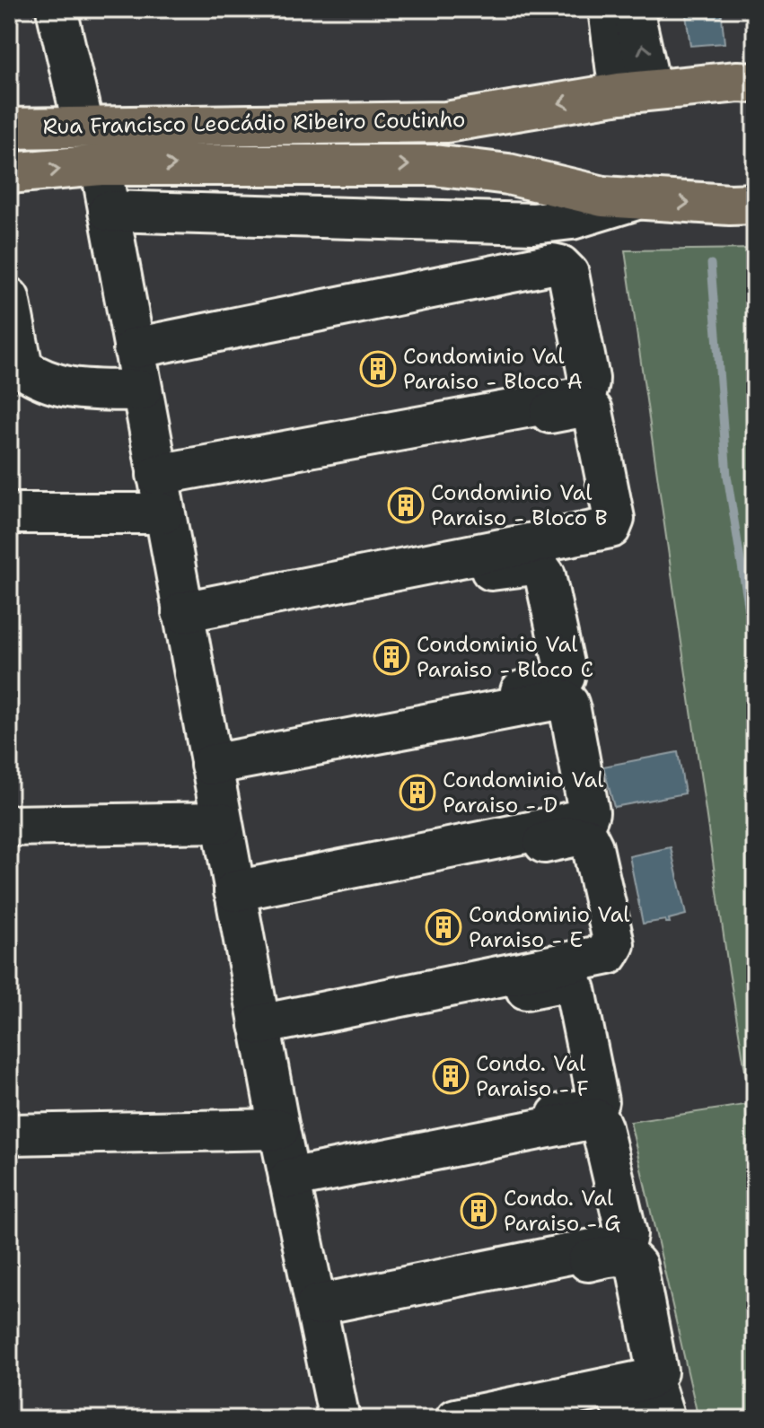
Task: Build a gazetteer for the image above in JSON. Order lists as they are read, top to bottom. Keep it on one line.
{"streets":{"main road":["Rua Francisco Leocádio Ribeiro Coutinho"]},"places":{"building":["Condominio Val Paraiso - Bloco A","Condominio Val Paraiso - Bloco B","Condominio Val Paraiso - Bloco C","Condominio Val Paraiso - D","Condominio Val Paraiso - E","Condo. Val Paraiso - F","Condo. Val Paraiso - G"]}}
